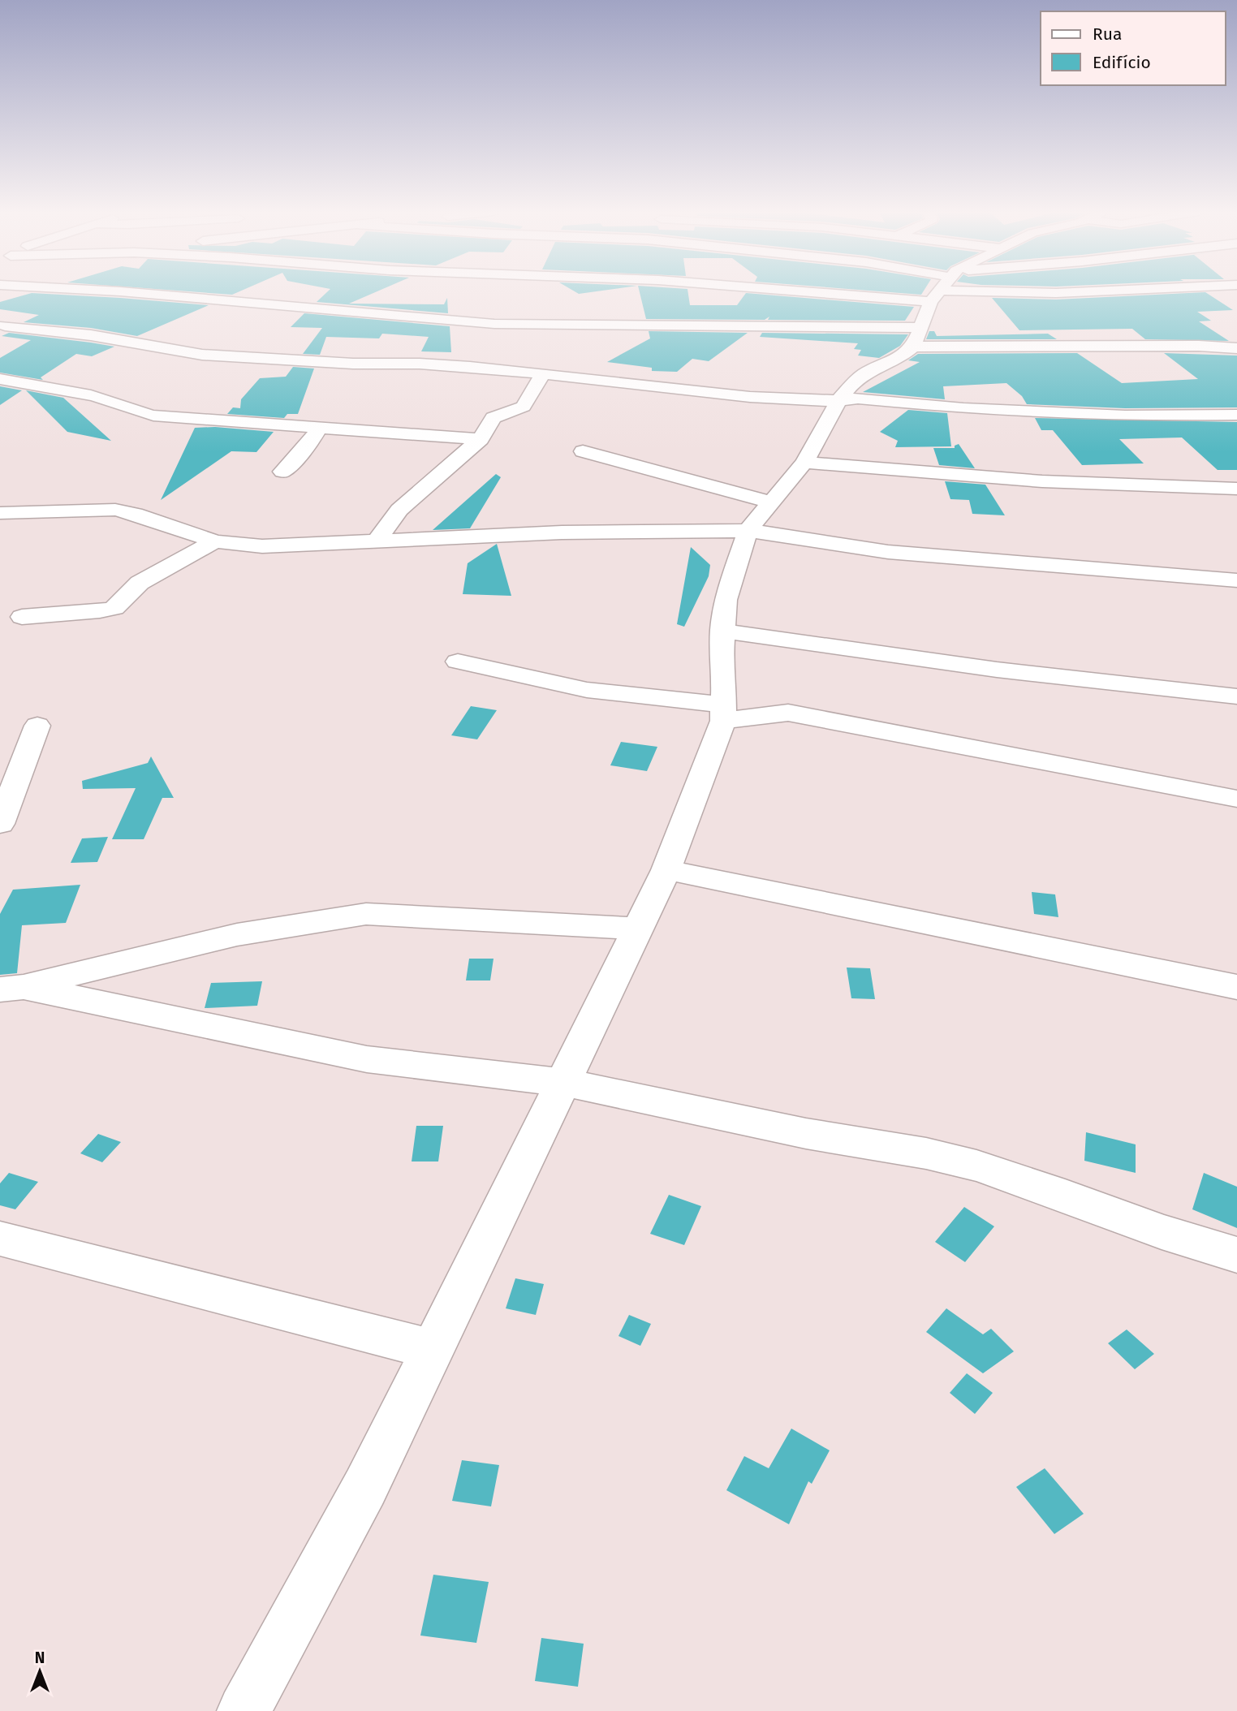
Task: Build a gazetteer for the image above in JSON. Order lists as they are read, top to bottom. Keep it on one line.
{"legend":["Rua","Edifício"],"north":"top"}
